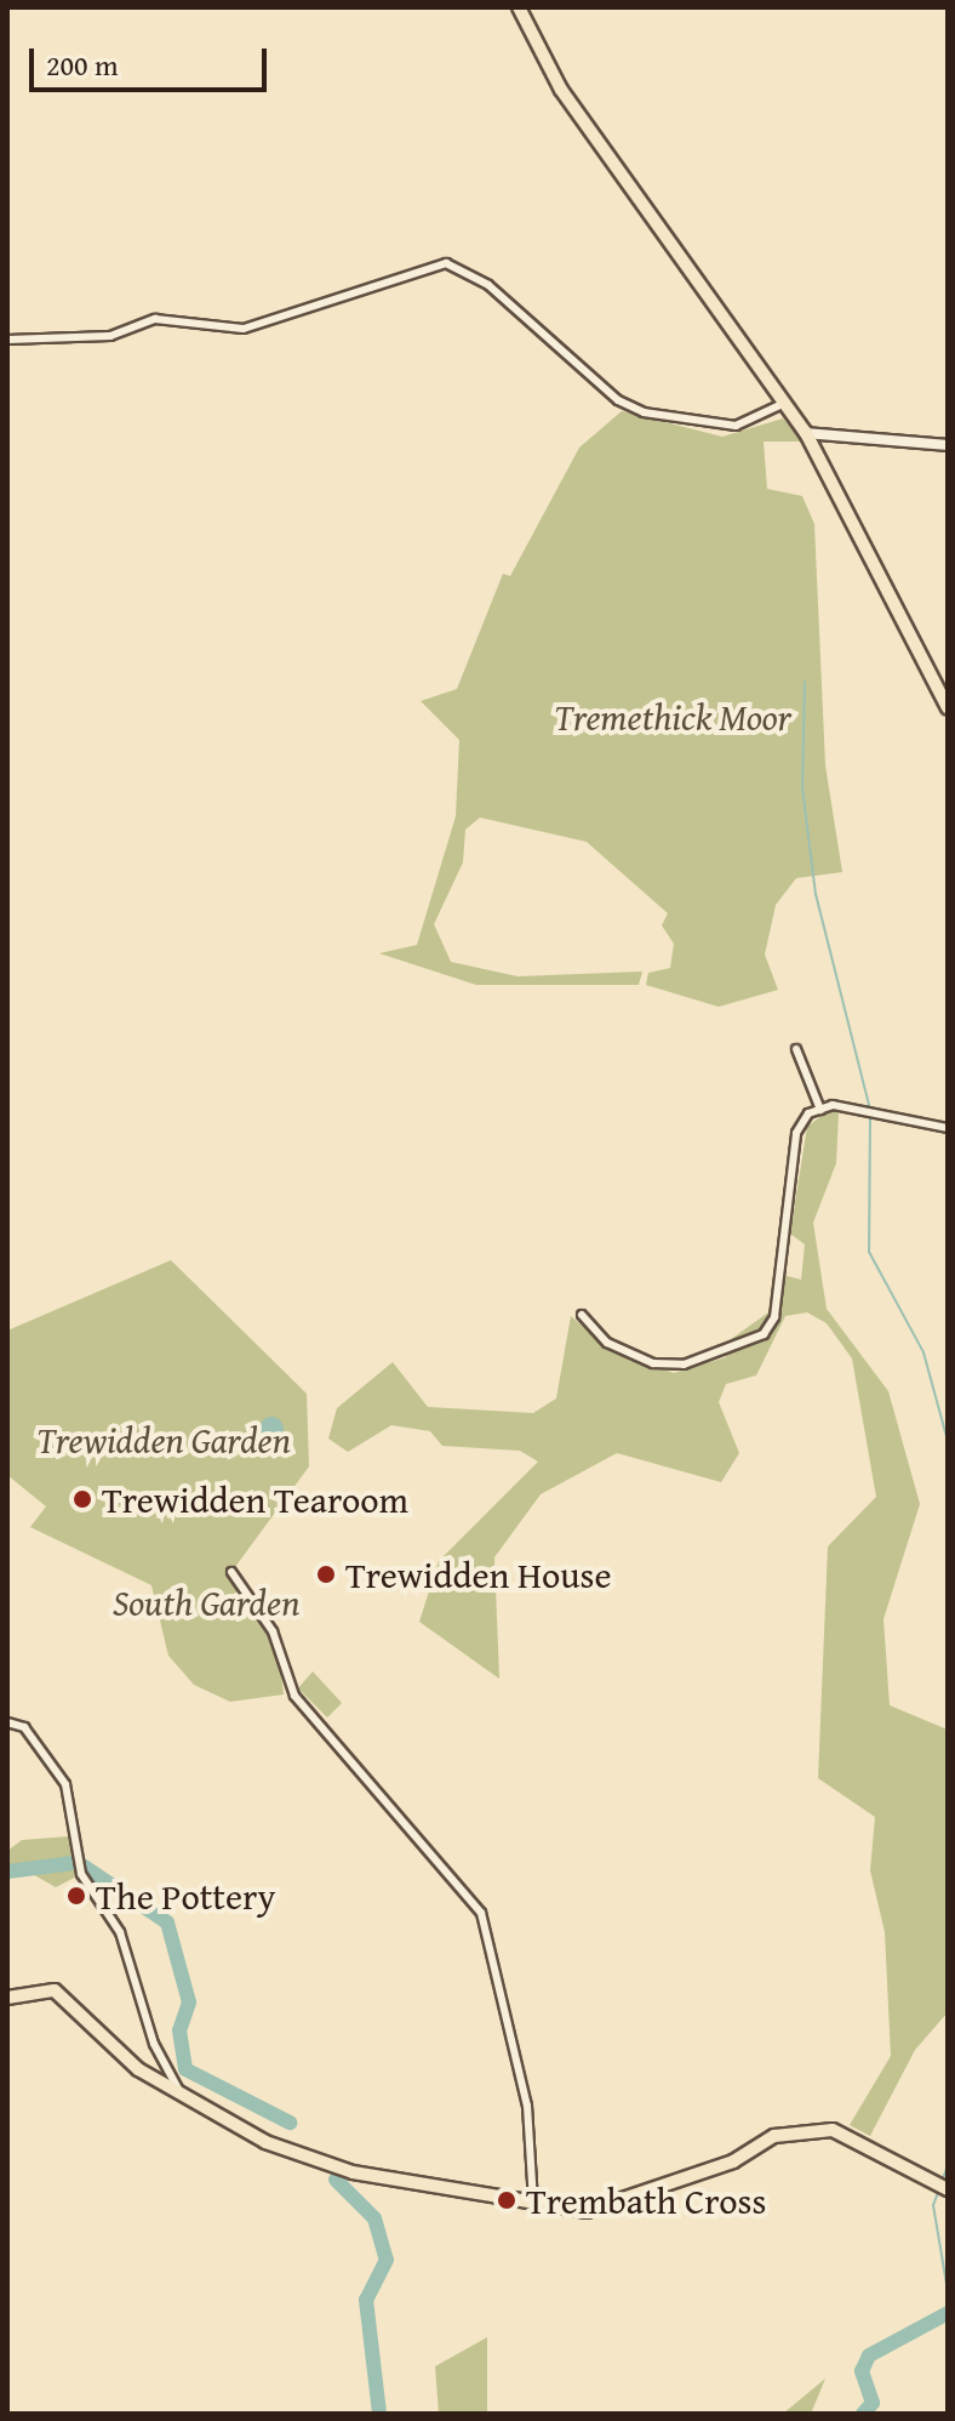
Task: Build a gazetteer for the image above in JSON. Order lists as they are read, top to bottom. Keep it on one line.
{"parks":["Tremethick Moor","Trewidden Garden","South Garden"],"places":["Trewidden Tearoom","Trewidden House","The Pottery","Trembath Cross"],"scale_bar":"200 m"}
